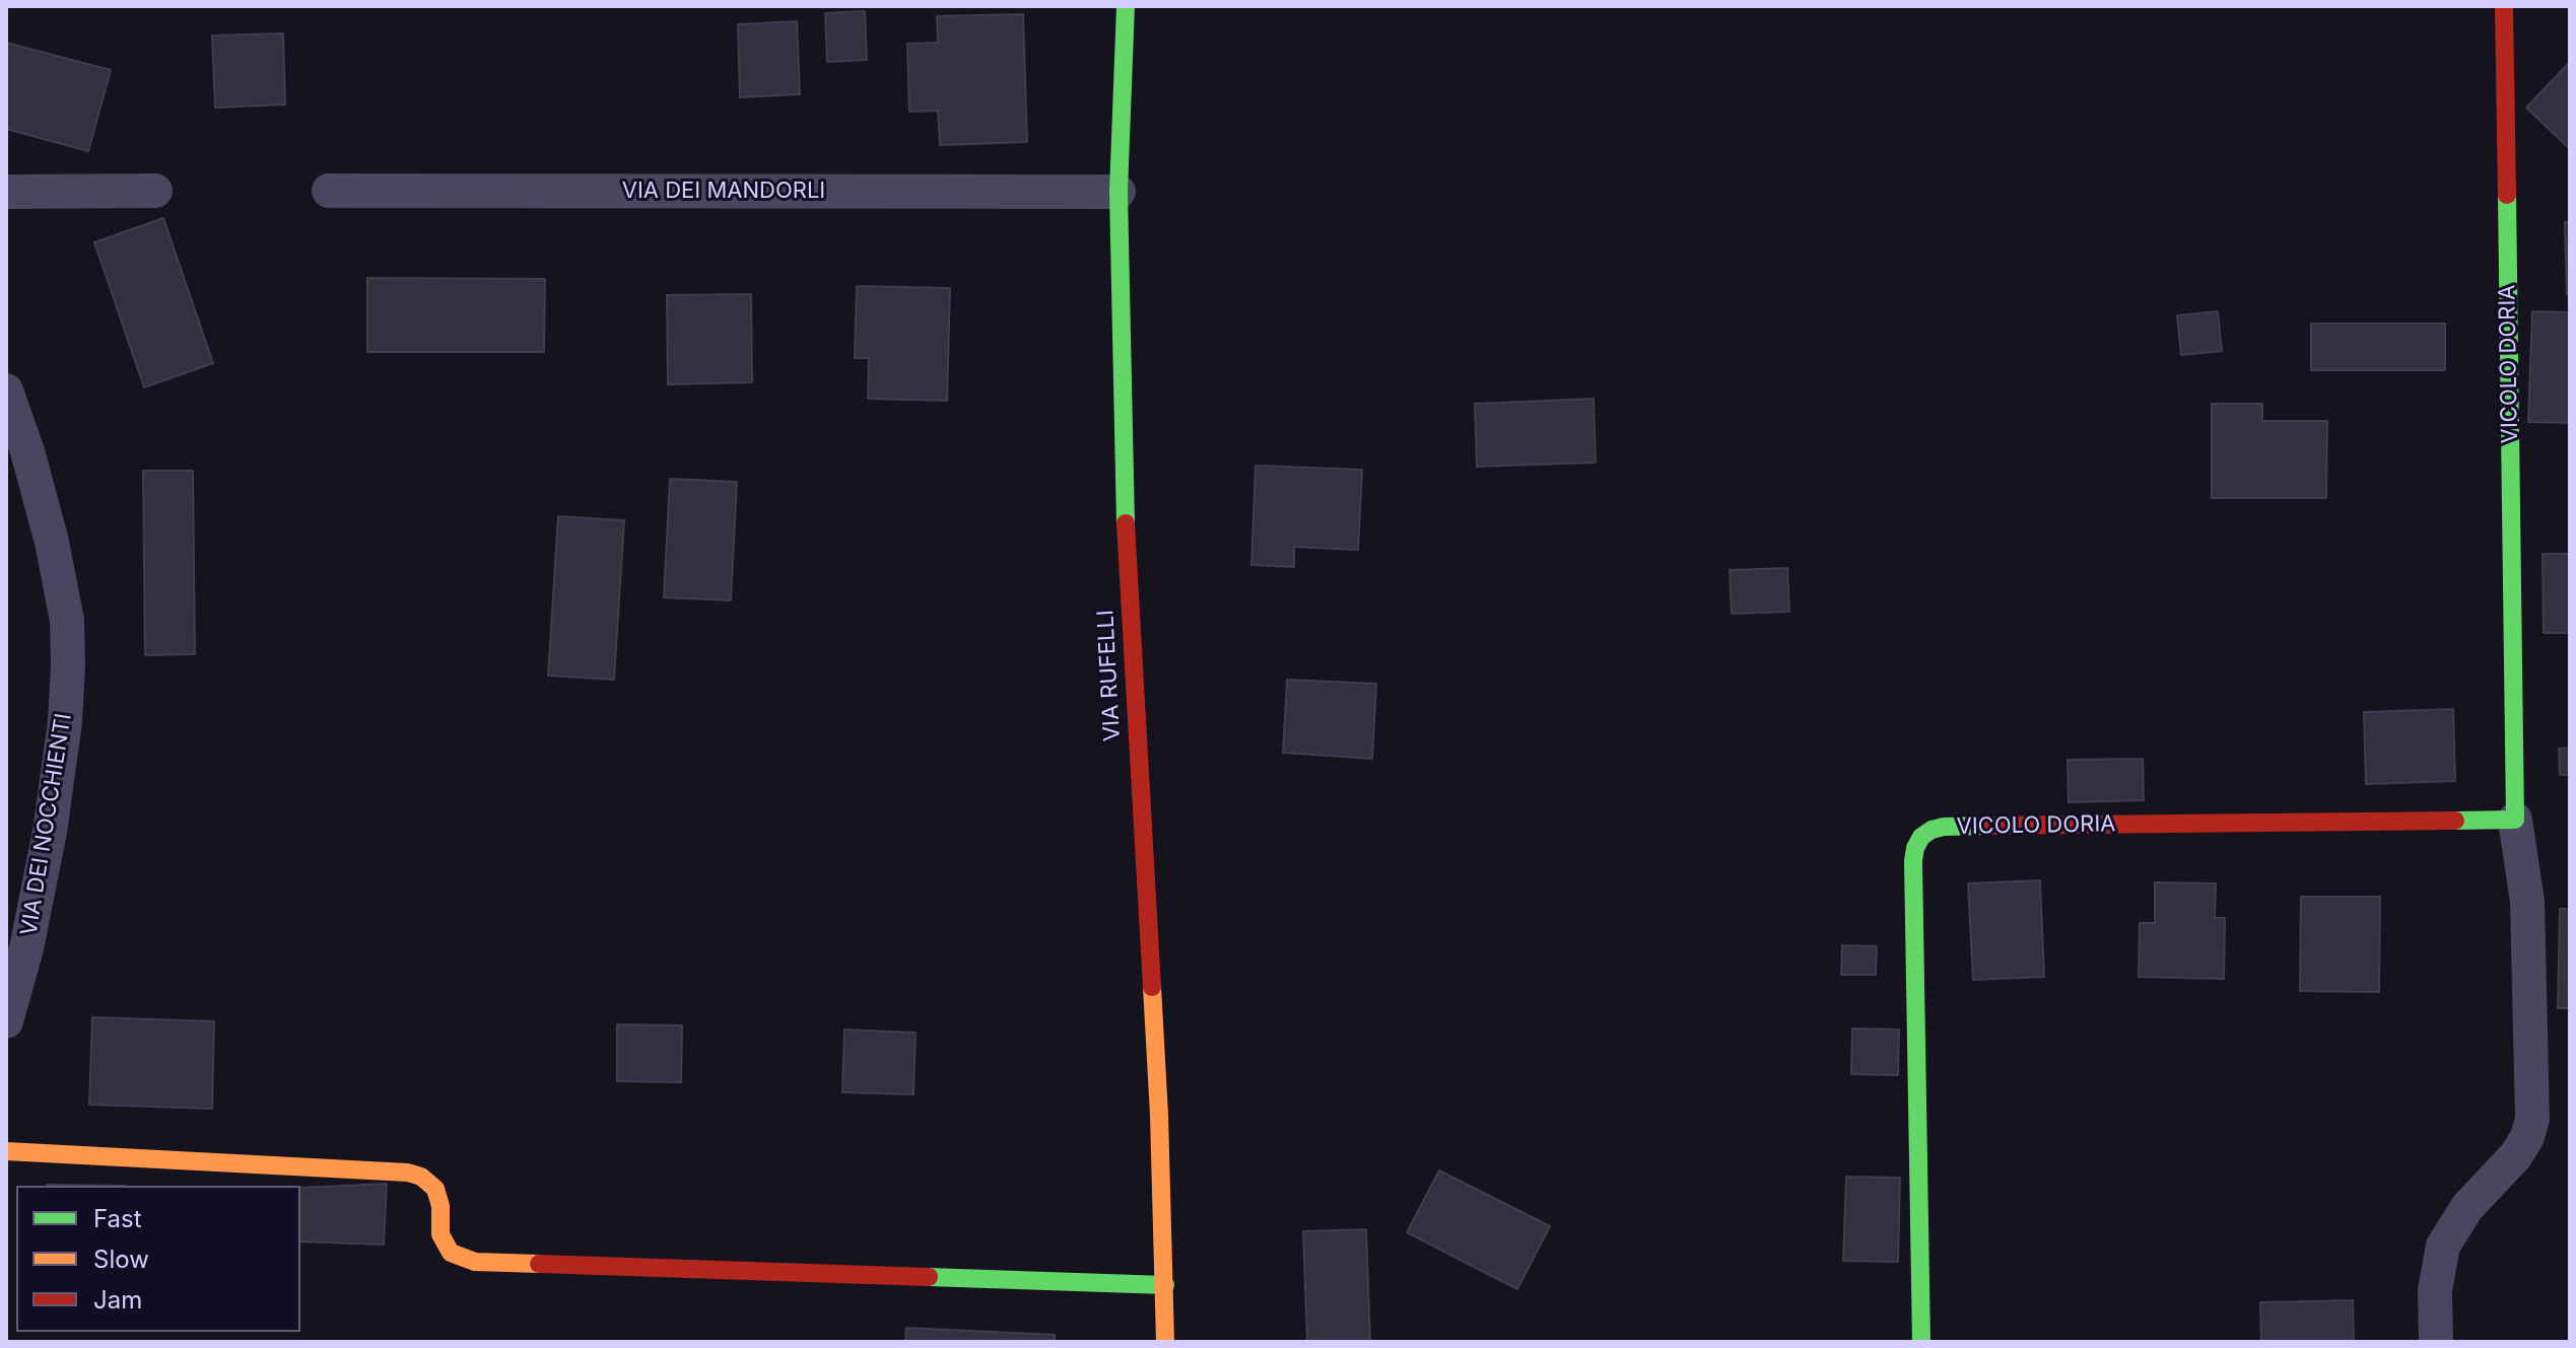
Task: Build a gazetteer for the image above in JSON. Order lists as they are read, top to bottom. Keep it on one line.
{"streets":{"street":["VIA DEI MANDORLI","VICOLO DORIA","VIA RUFELLI","VIA DEI NOCCHIENTI"]},"crossings":[["VIA DEI MANDORLI","VIA RUFELLI"]],"legend":["Fast","Slow","Jam"]}
